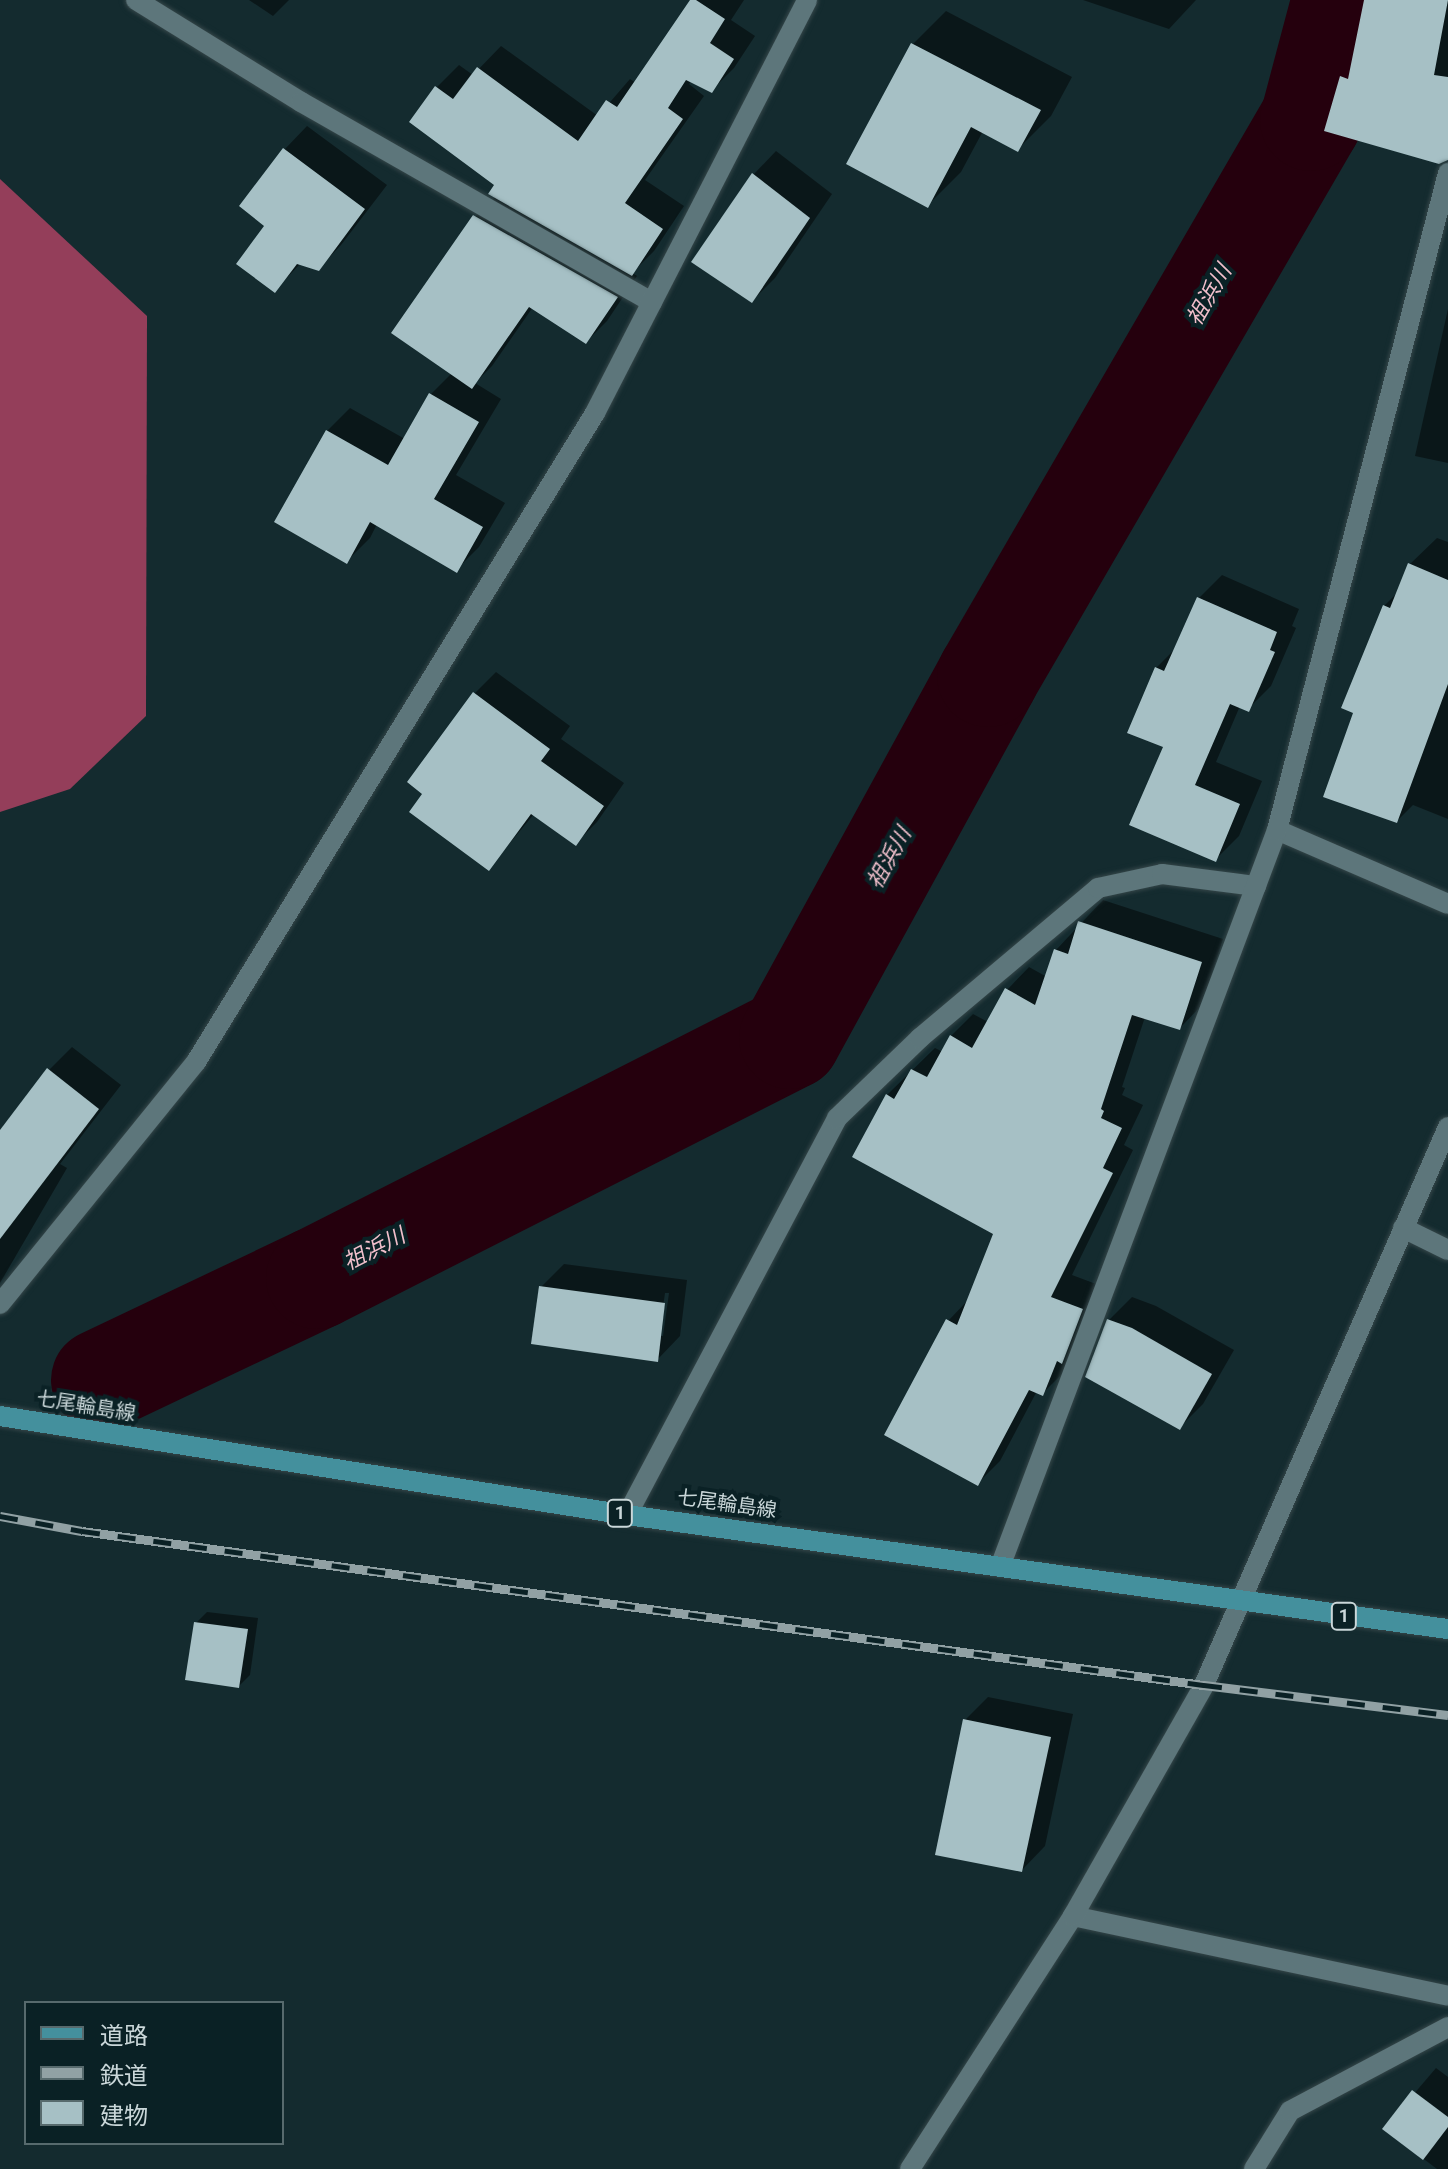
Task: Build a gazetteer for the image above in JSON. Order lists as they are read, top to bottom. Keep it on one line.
{"streets":{"main road":["七尾輪島線","1"]},"water":["祖浜川"],"legend":["道路","鉄道","建物"]}
